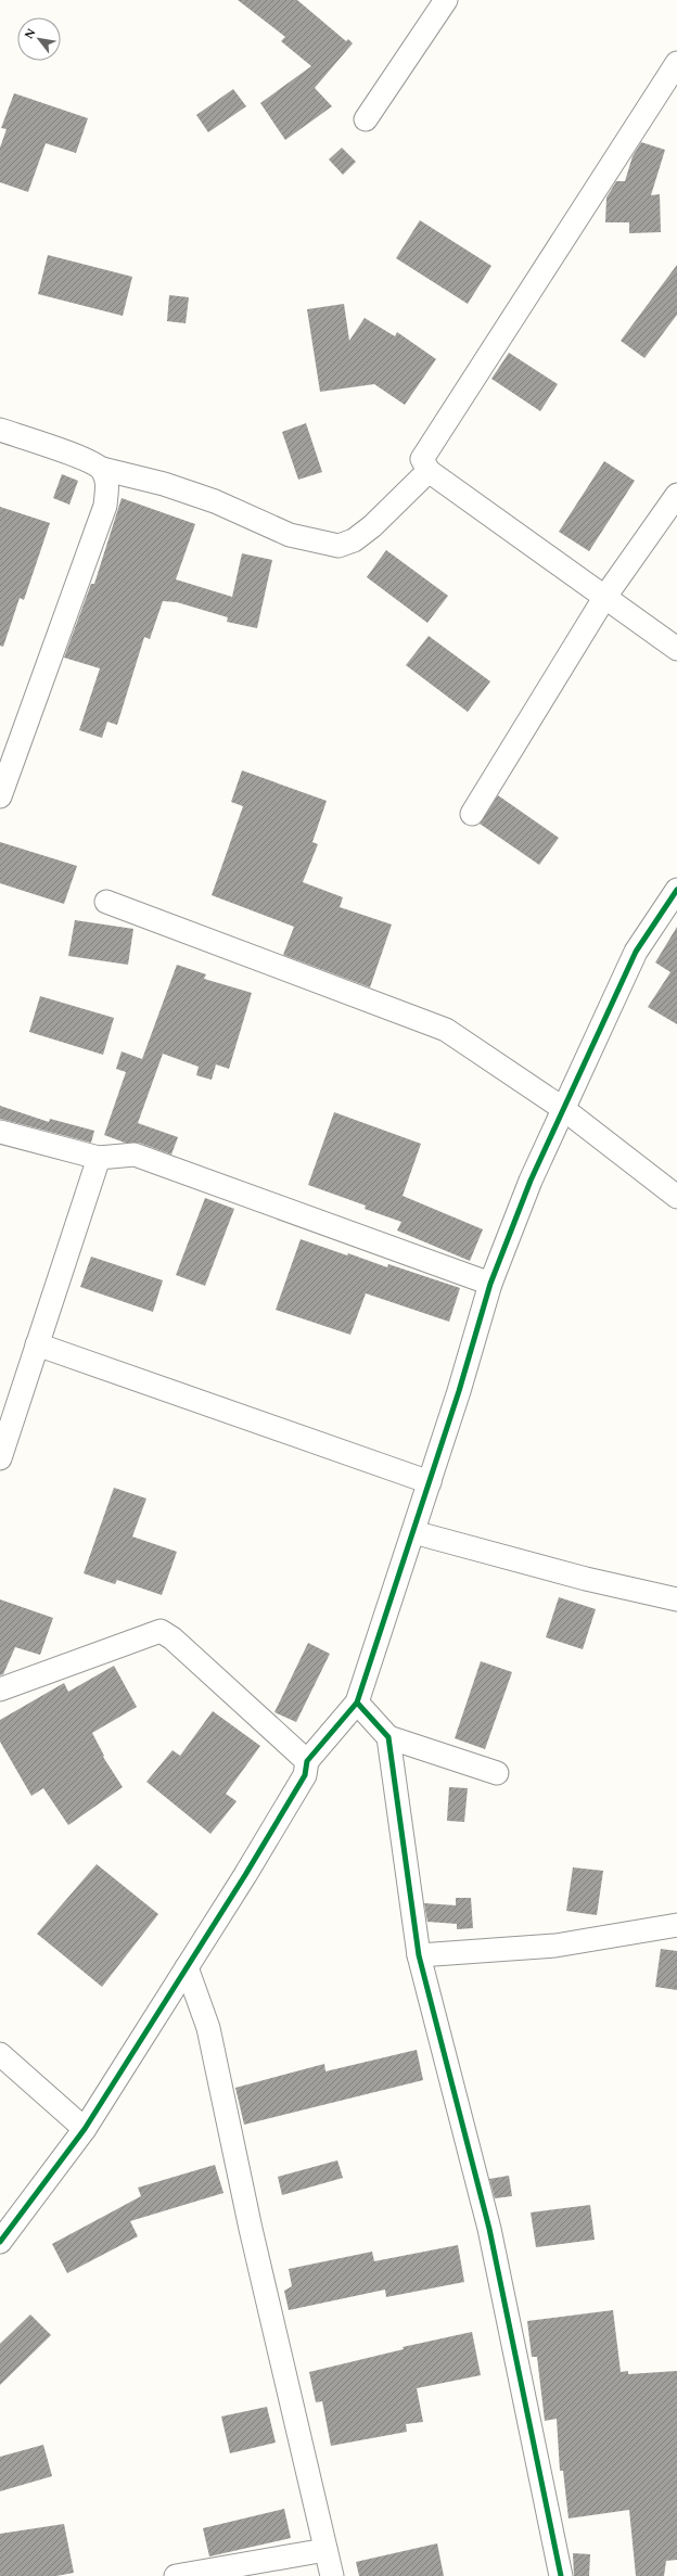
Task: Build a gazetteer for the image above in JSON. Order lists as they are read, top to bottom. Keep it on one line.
{"north":"top left"}
